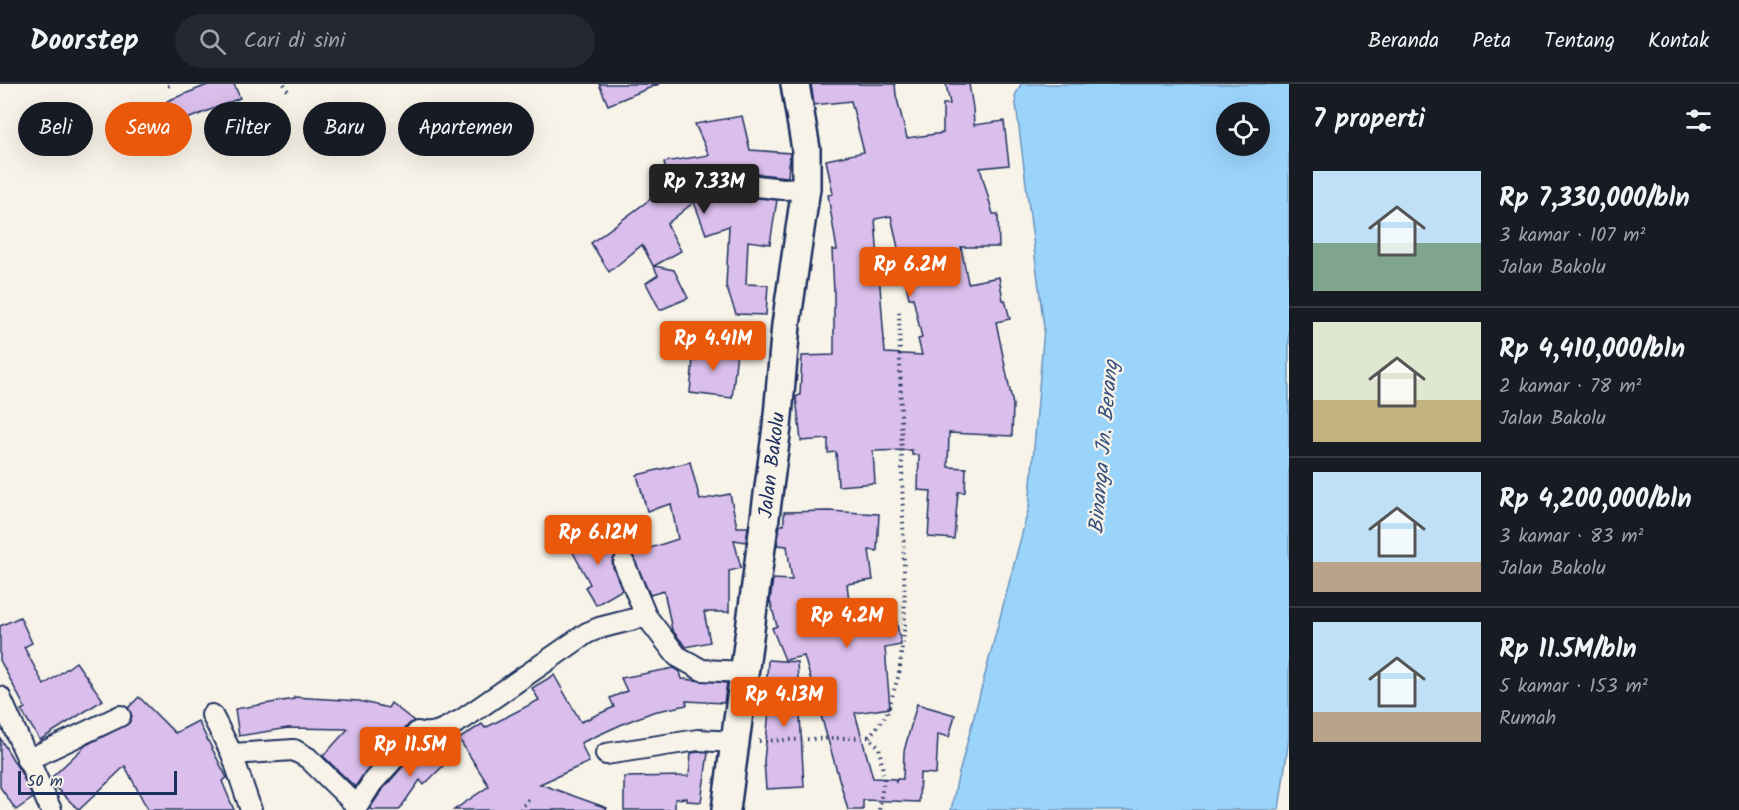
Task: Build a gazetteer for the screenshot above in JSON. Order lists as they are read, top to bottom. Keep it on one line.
{"streets":{"main road":["Jalan Bakolu"]},"water":["Binanga Jn. Berang"],"scale_bar":"50 m","page":{"header":"Doorstep","search":"Cari di sini","nav":["Beranda","Peta","Tentang","Kontak"],"heading":"7 properti","chip":["Beli","Sewa","Filter","Baru","Apartemen"],"list":[{"name":"Rp 7,330,000/bln","note":"3 kamar · 107 m² · Jalan Bakolu"},{"name":"Rp 4,410,000/bln","note":"2 kamar · 78 m² · Jalan Bakolu"},{"name":"Rp 4,200,000/bln","note":"3 kamar · 83 m² · Jalan Bakolu"},{"name":"Rp 11.5M/bln","note":"5 kamar · 153 m² · Rumah"}],"price":["Rp 7.33M","Rp 6.2M","Rp 4.41M","Rp 6.12M","Rp 4.2M","Rp 4.13M","Rp 11.5M"],"scale":"50 m"}}
